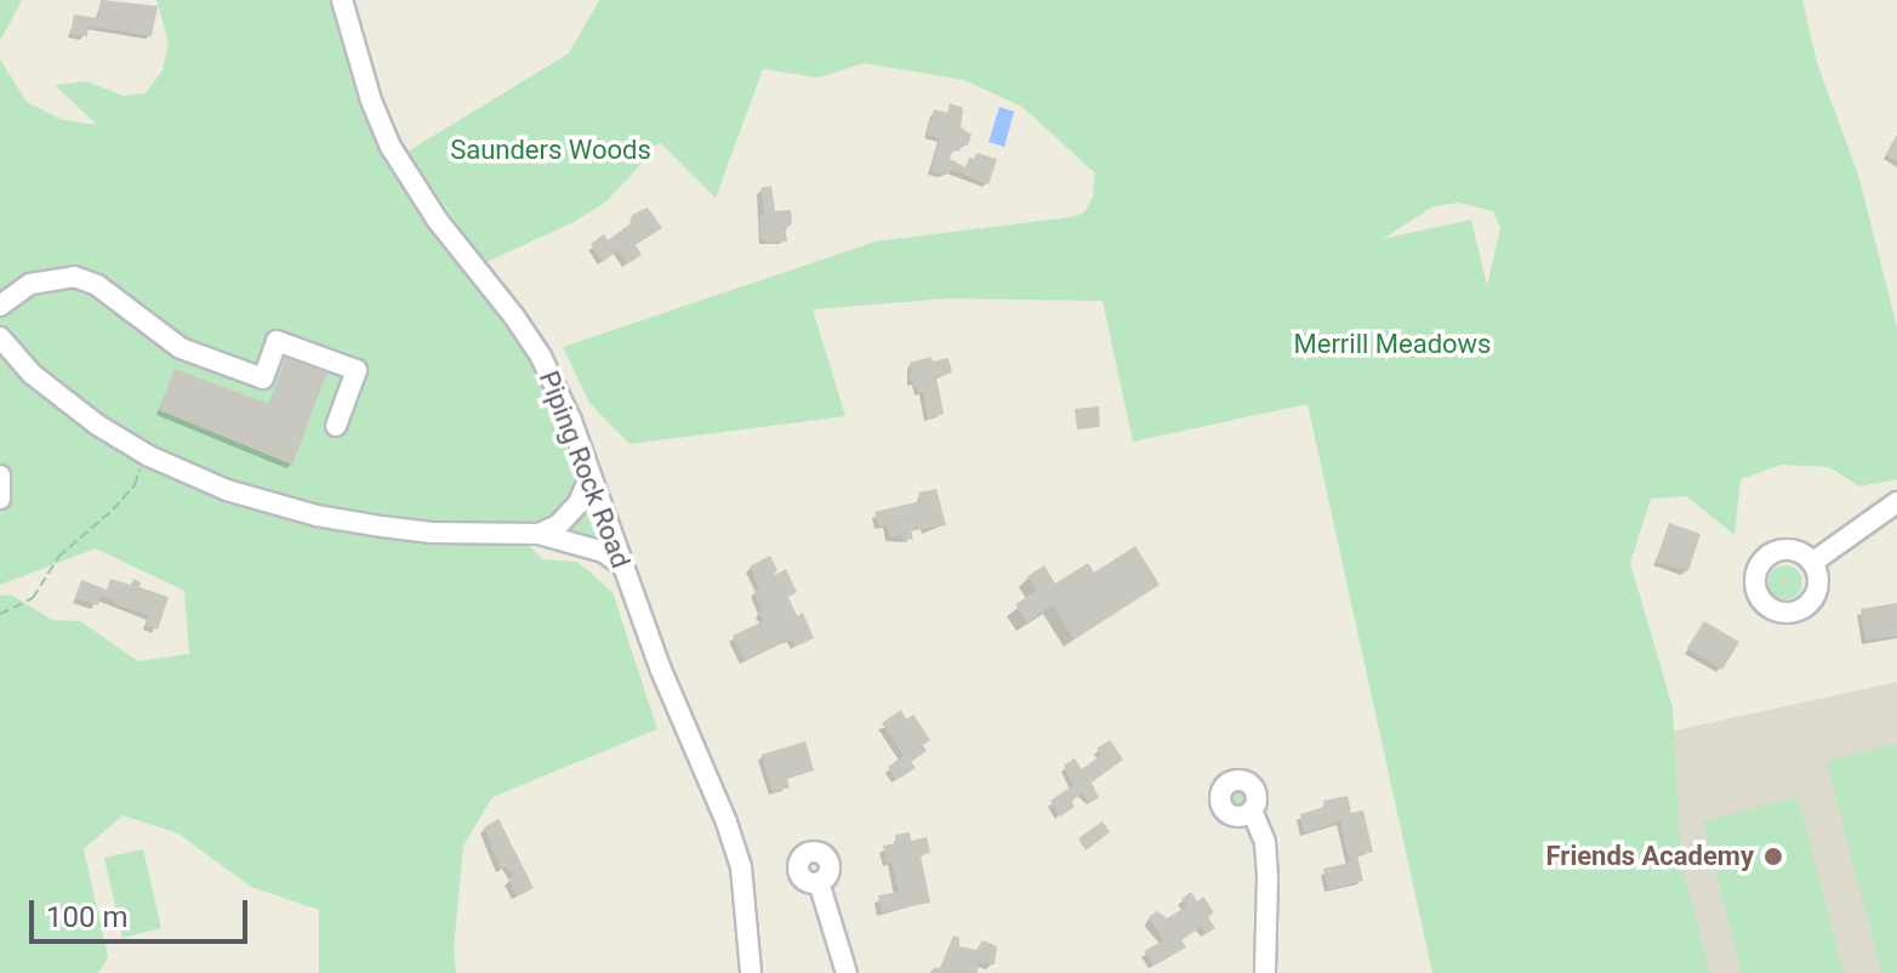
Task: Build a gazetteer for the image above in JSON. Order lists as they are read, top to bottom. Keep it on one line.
{"streets":{"street":["Piping Rock Road"]},"parks":["Saunders Woods","Merrill Meadows"],"places":["Friends Academy"],"scale_bar":"100 m"}
